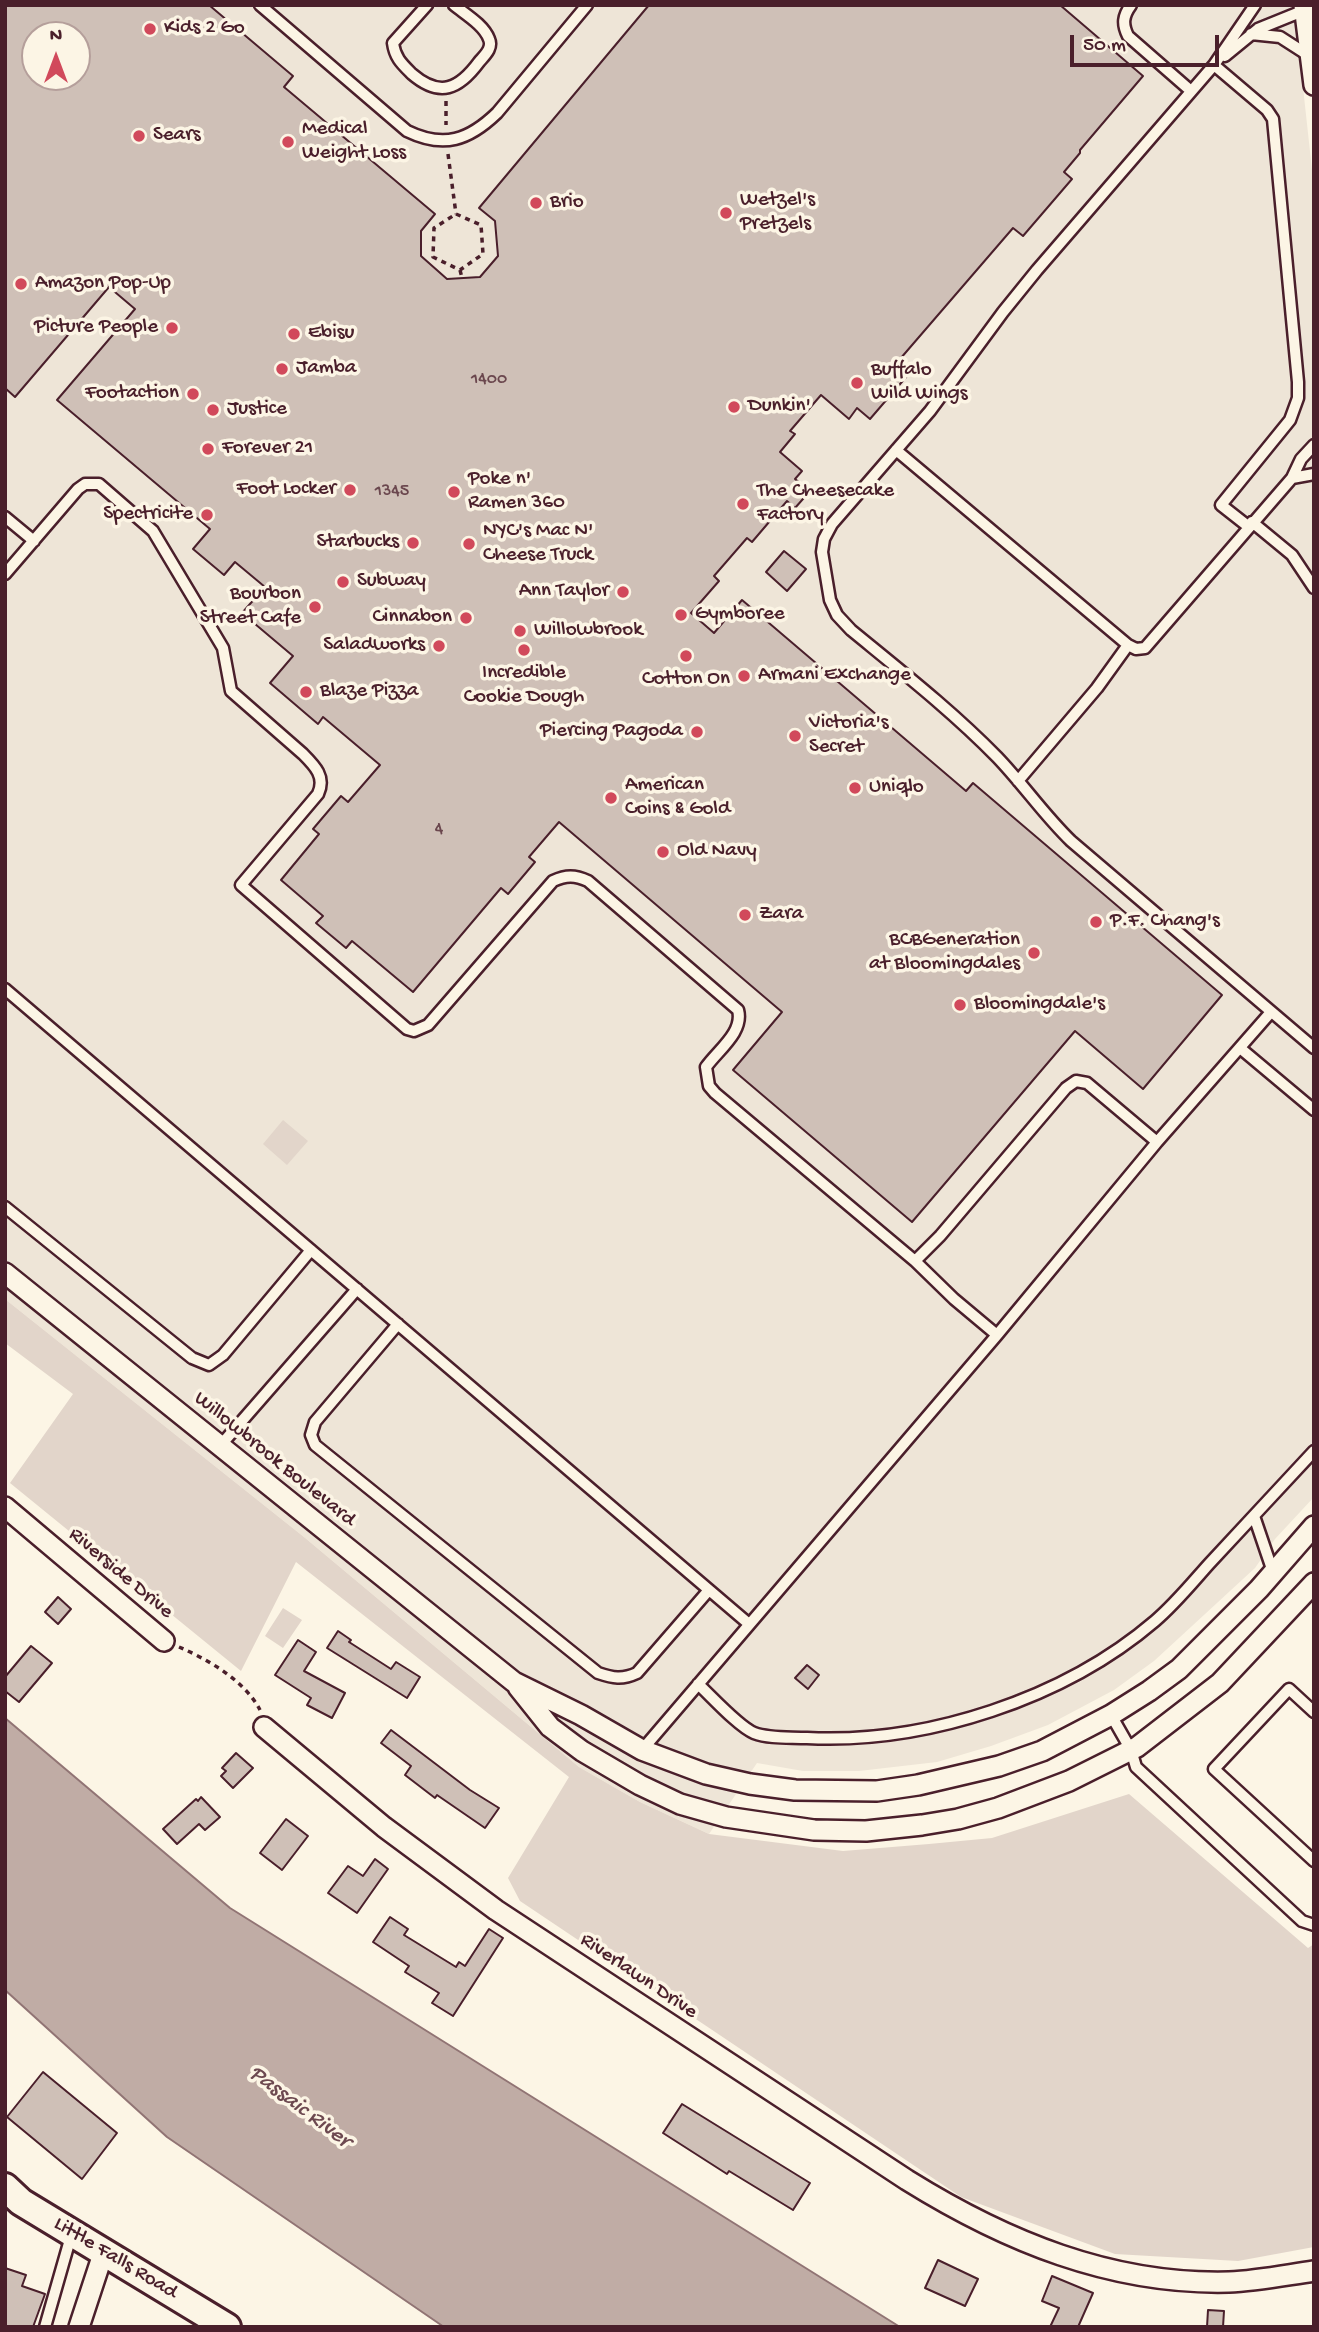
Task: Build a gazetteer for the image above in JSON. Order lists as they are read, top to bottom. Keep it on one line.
{"streets":{"street":["Willowbrook Boulevard","Riverside Drive","Riverlawn Drive","Little Falls Road"]},"crossings":[["Riverside Drive","Riverlawn Drive"]],"water":["Passaic River"],"places":["Kids 2 Go","Sears","Medical Weight Loss","Brio","Wetzel's Pretzels","Amazon Pop-Up","Picture People","Ebisu","Jamba","Buffalo Wild Wings","Footaction","Dunkin'","Justice","Forever 21","Foot Locker","Poke n' Ramen 360","The Cheesecake Factory","Spectricite","Starbucks","NYC's Mac N' Cheese Truck","Subway","Ann Taylor","Bourbon Street Cafe","Gymboree","Cinnabon","Willowbrook","Saladworks","Incredible Cookie Dough","Cotton On","Armani Exchange","Blaze Pizza","Piercing Pagoda","Victoria's Secret","Uniqlo","American Coins & Gold","Old Navy","Zara","P.F. Chang's","BCBGeneration at Bloomingdales","Bloomingdale's"],"house_numbers":["1400","1345","4"],"scale_bar":"50 m","north":"top"}
